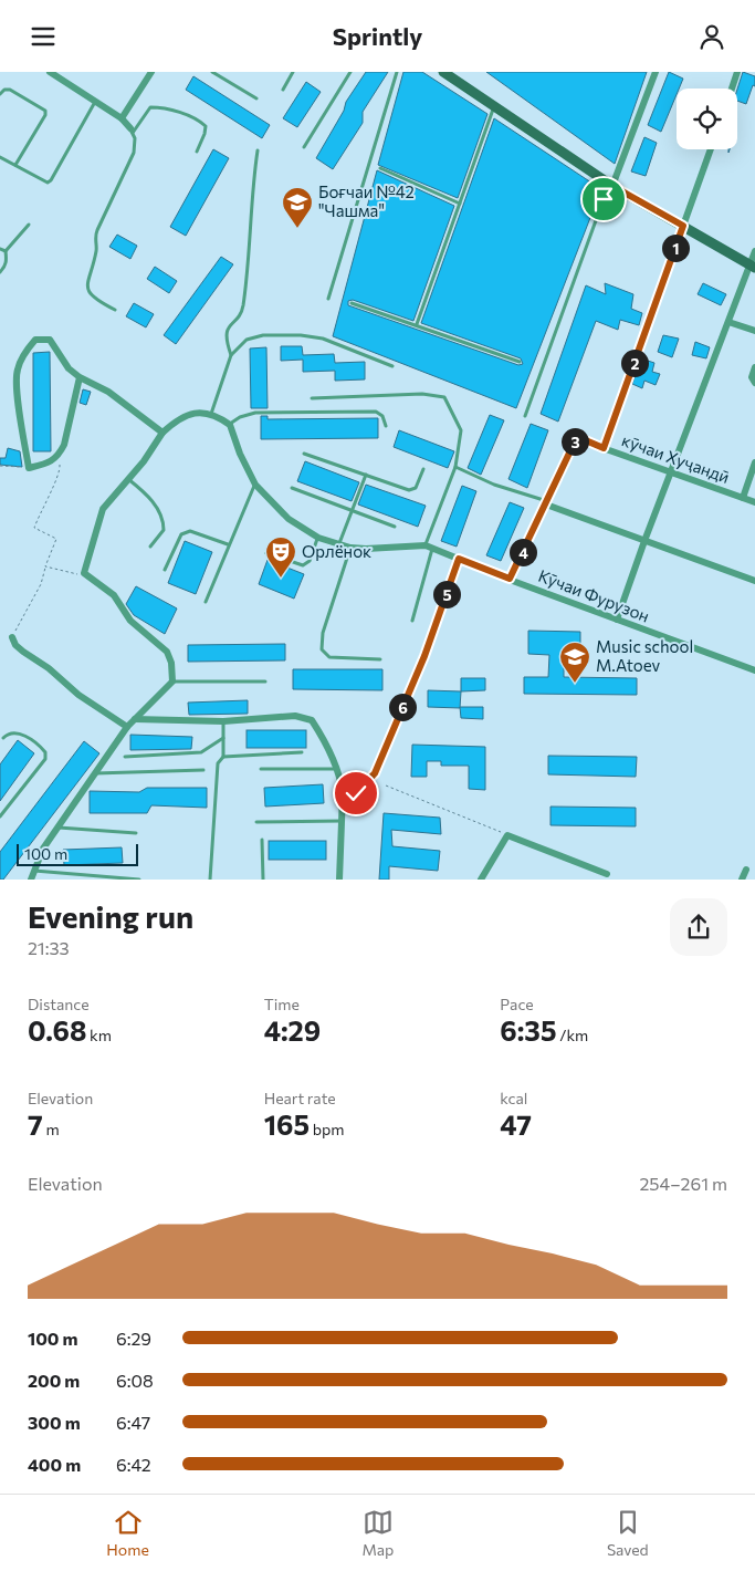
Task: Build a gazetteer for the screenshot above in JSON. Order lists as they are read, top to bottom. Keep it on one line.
{"streets":{"street":["кӯчаи Хуҷандӣ","Кӯчаи Фурузон"]},"crossings":[["кӯчаи Хуҷандӣ","Кӯчаи Фурузон"]],"places":{"school or university":["Боғчаи №42 \"Чашма\"","Music school M.Atoev"],"theatre":["Орлёнок"]},"scale_bar":"100 m","page":{"header":"Sprintly","pins":["1","2","3","4","5","6"],"scale":"100 m","heading":["Evening run","21:33"],"stats":[["Distance","0.68 km"],["Time","4:29"],["Pace","6:35 /km"],["Elevation","7 m"],["Heart rate","165 bpm"],["kcal","47"]],"chart":["Elevation","254–261 m"],"list":[{"name":"100 m","note":"6:29"},{"name":"200 m","note":"6:08"},{"name":"300 m","note":"6:47"},{"name":"400 m","note":"6:42"}],"tabs":["Home","Map","Saved"]}}
